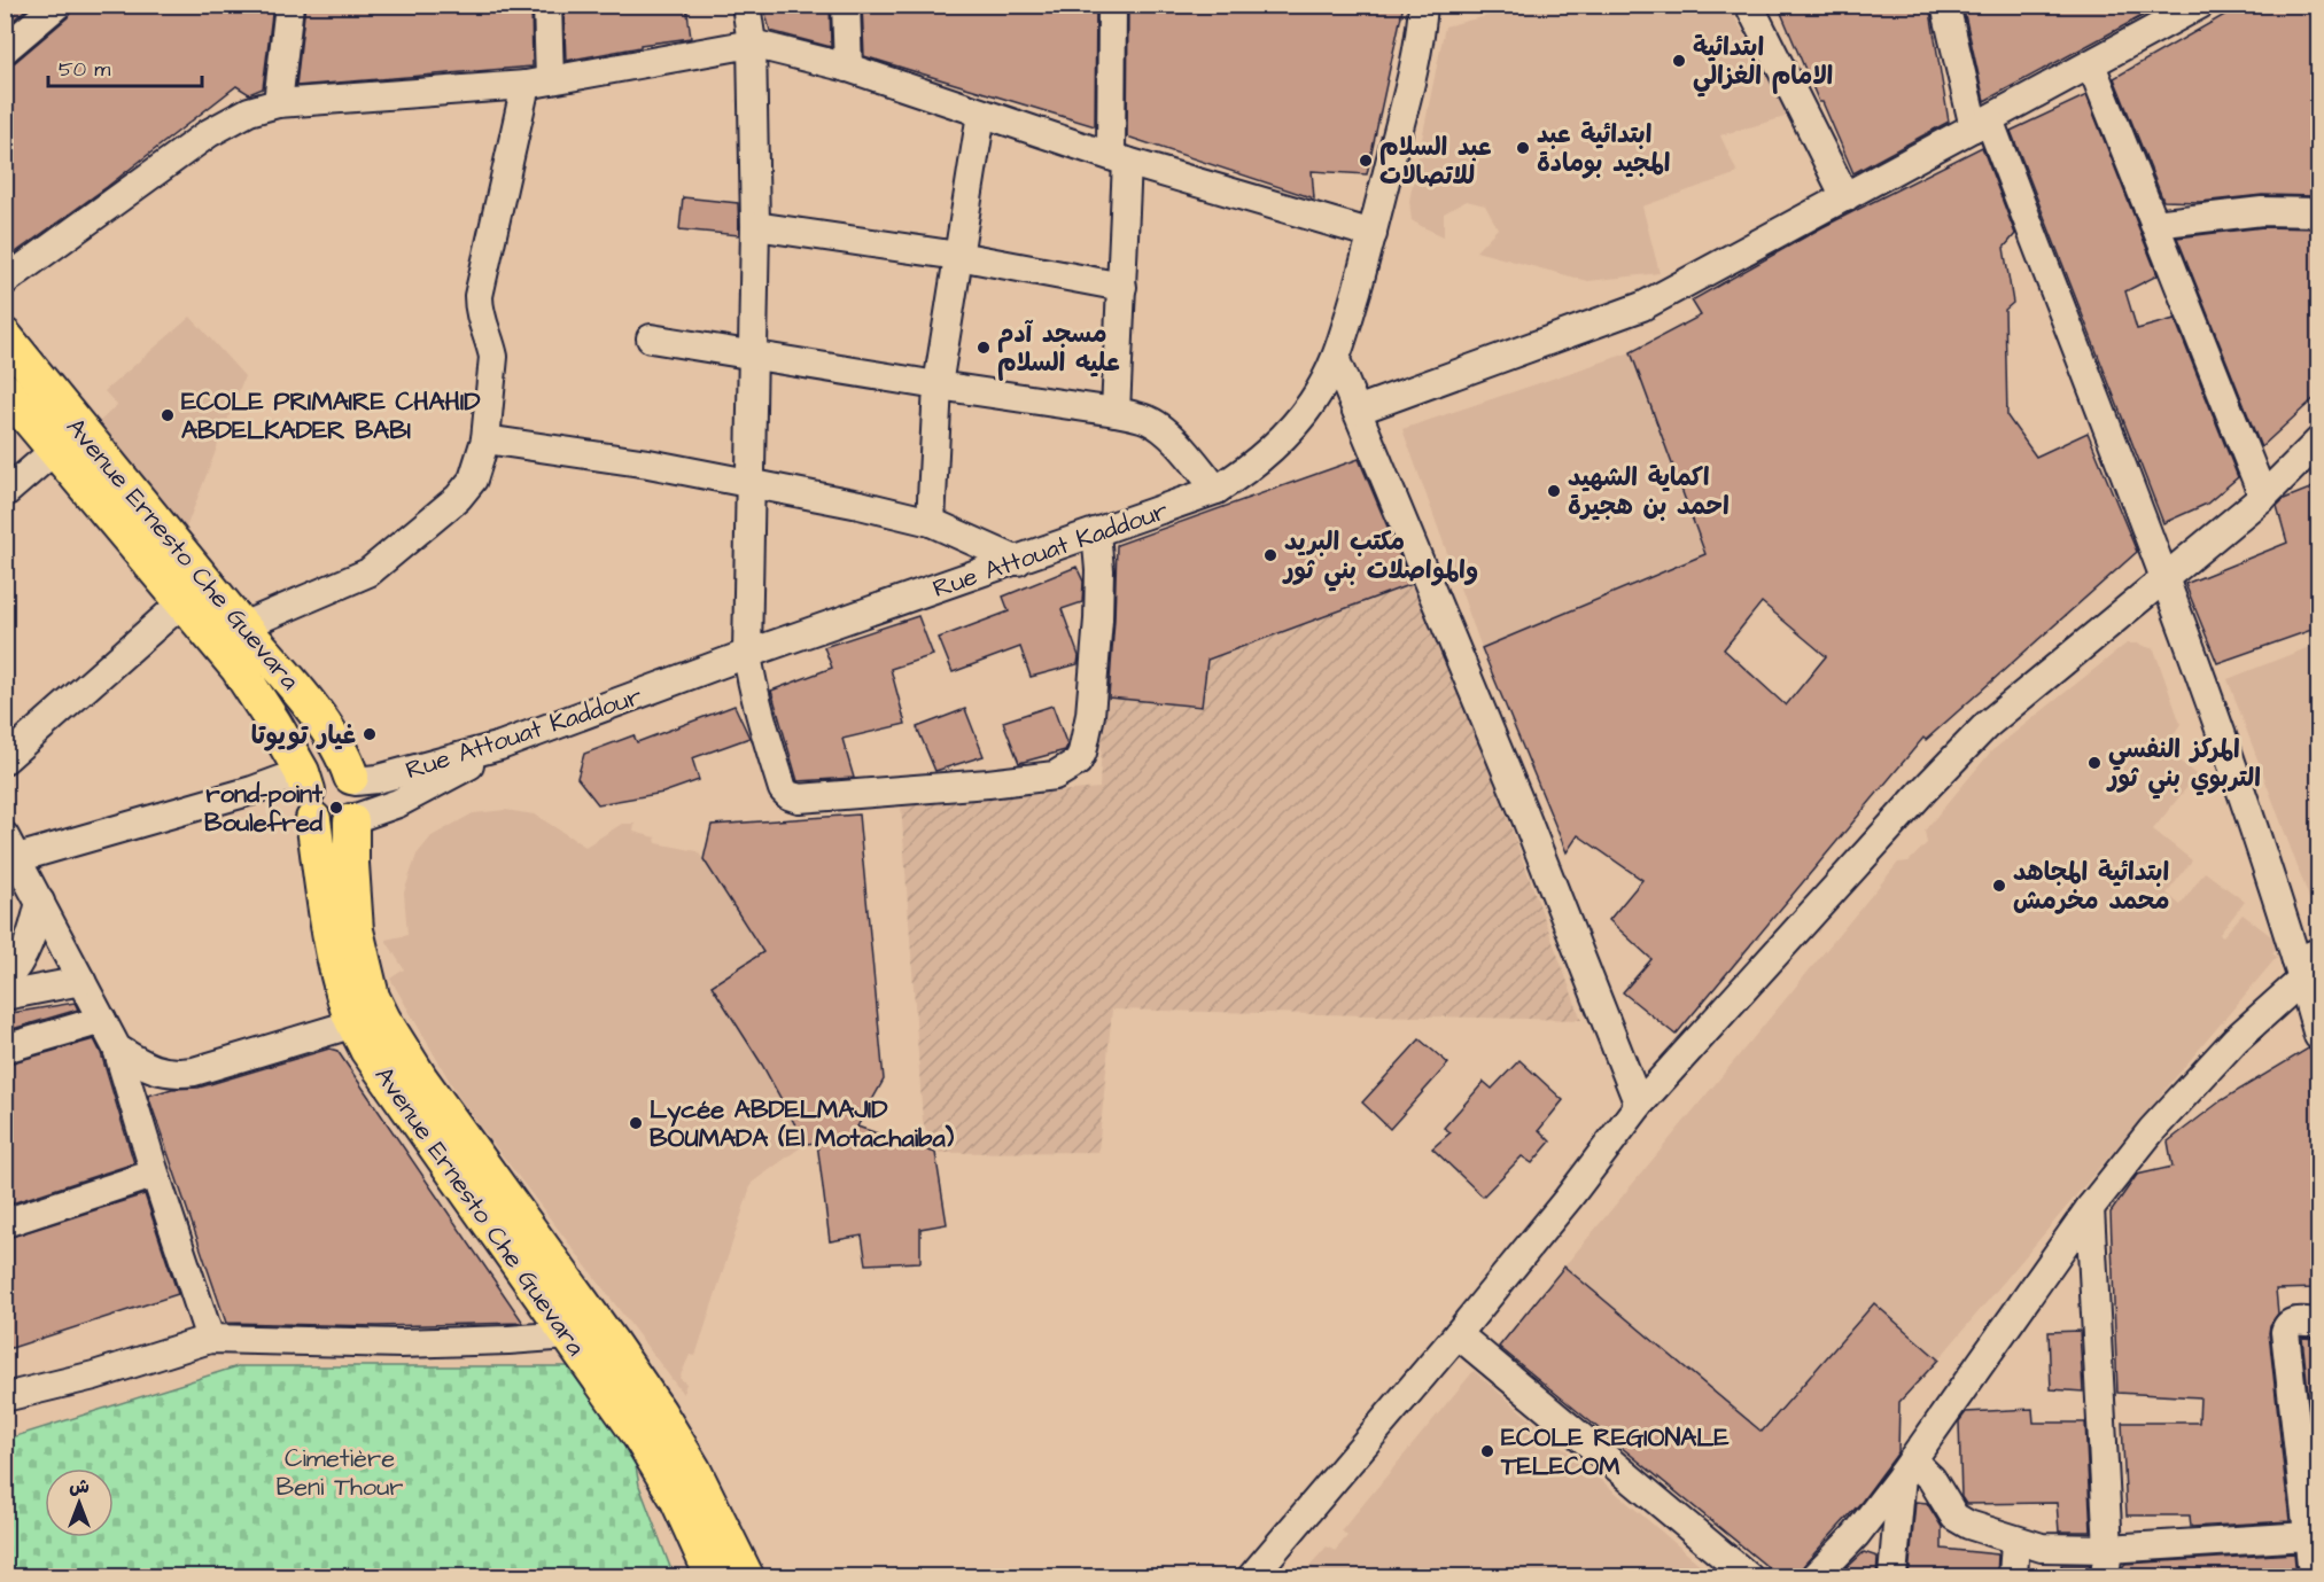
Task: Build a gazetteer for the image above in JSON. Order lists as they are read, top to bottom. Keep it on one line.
{"streets":{"main road":["Avenue Ernesto Che Guevara"],"street":["Rue Attouat Kaddour"]},"crossings":[["Rue Attouat Kaddour","Avenue Ernesto Che Guevara"]],"parks":["Cimetière Beni Thour"],"places":["ابتدائية الامام الغزالي","ابتدائية عبد المجيد بومادة","عبد السلام للاتصالات","مسجد آدم عليه السلام","ECOLE PRIMAIRE CHAHID ABDELKADER BABI","اكماية الشهيد احمد بن هجيرة","مكتب البريد والمواصلات بني ثور","غيار تويوتا","المركز النفسي التربوي بني ثور","rond-point Boulefred","ابتدائية المجاهد محمد مخرمش","Lycée ABDELMAJID BOUMADA (El Motachaiba)","ECOLE REGIONALE TELECOM"],"scale_bar":"50 m","north":"top"}
